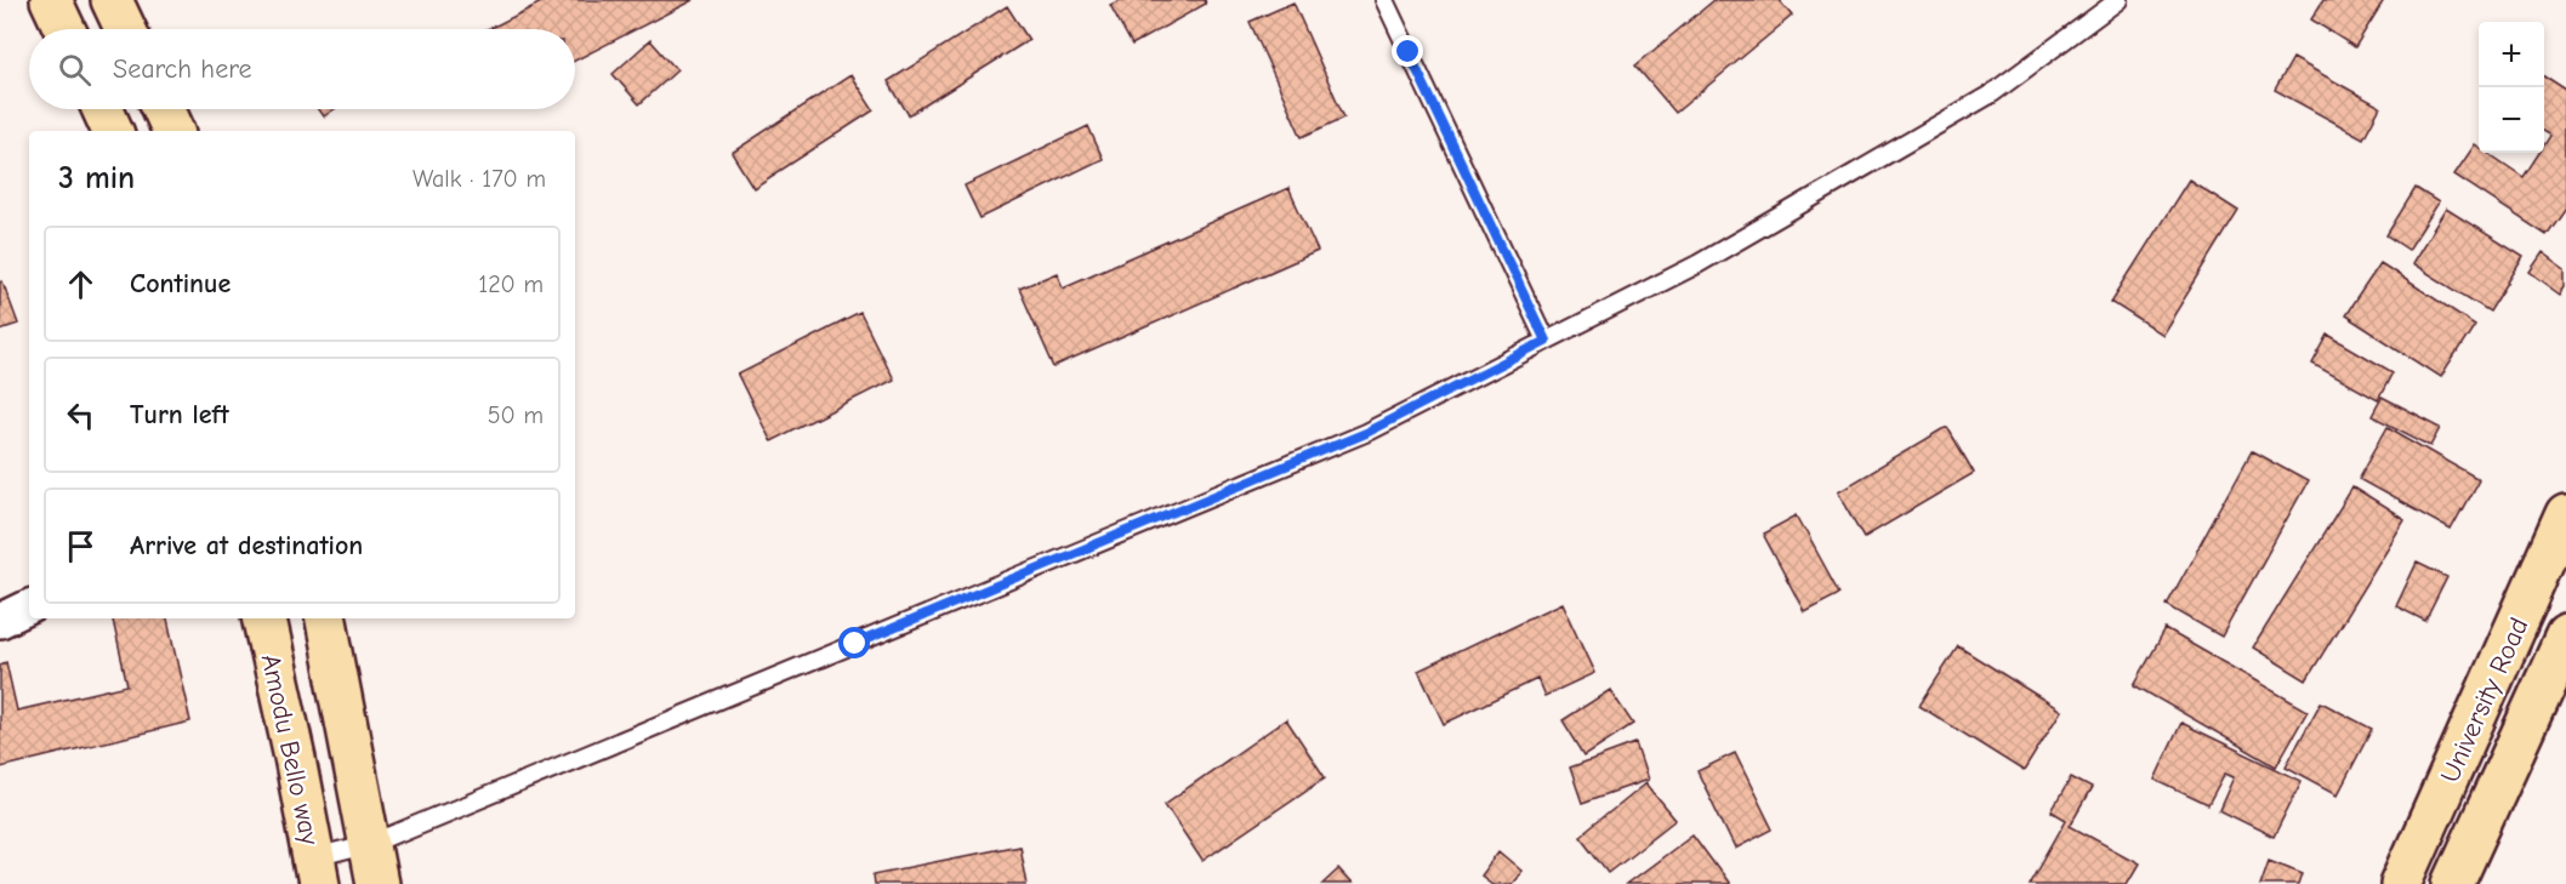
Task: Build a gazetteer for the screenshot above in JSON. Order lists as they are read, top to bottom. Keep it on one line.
{"streets":{"main road":["University Road","Amodu Bello way"]},"page":{"map_buttons":["+","−"],"search":"Search here","heading":["3 min","Walk · 170 m"],"list":[["Continue","120 m"],["Turn left","50 m"],"Arrive at destination"]}}
